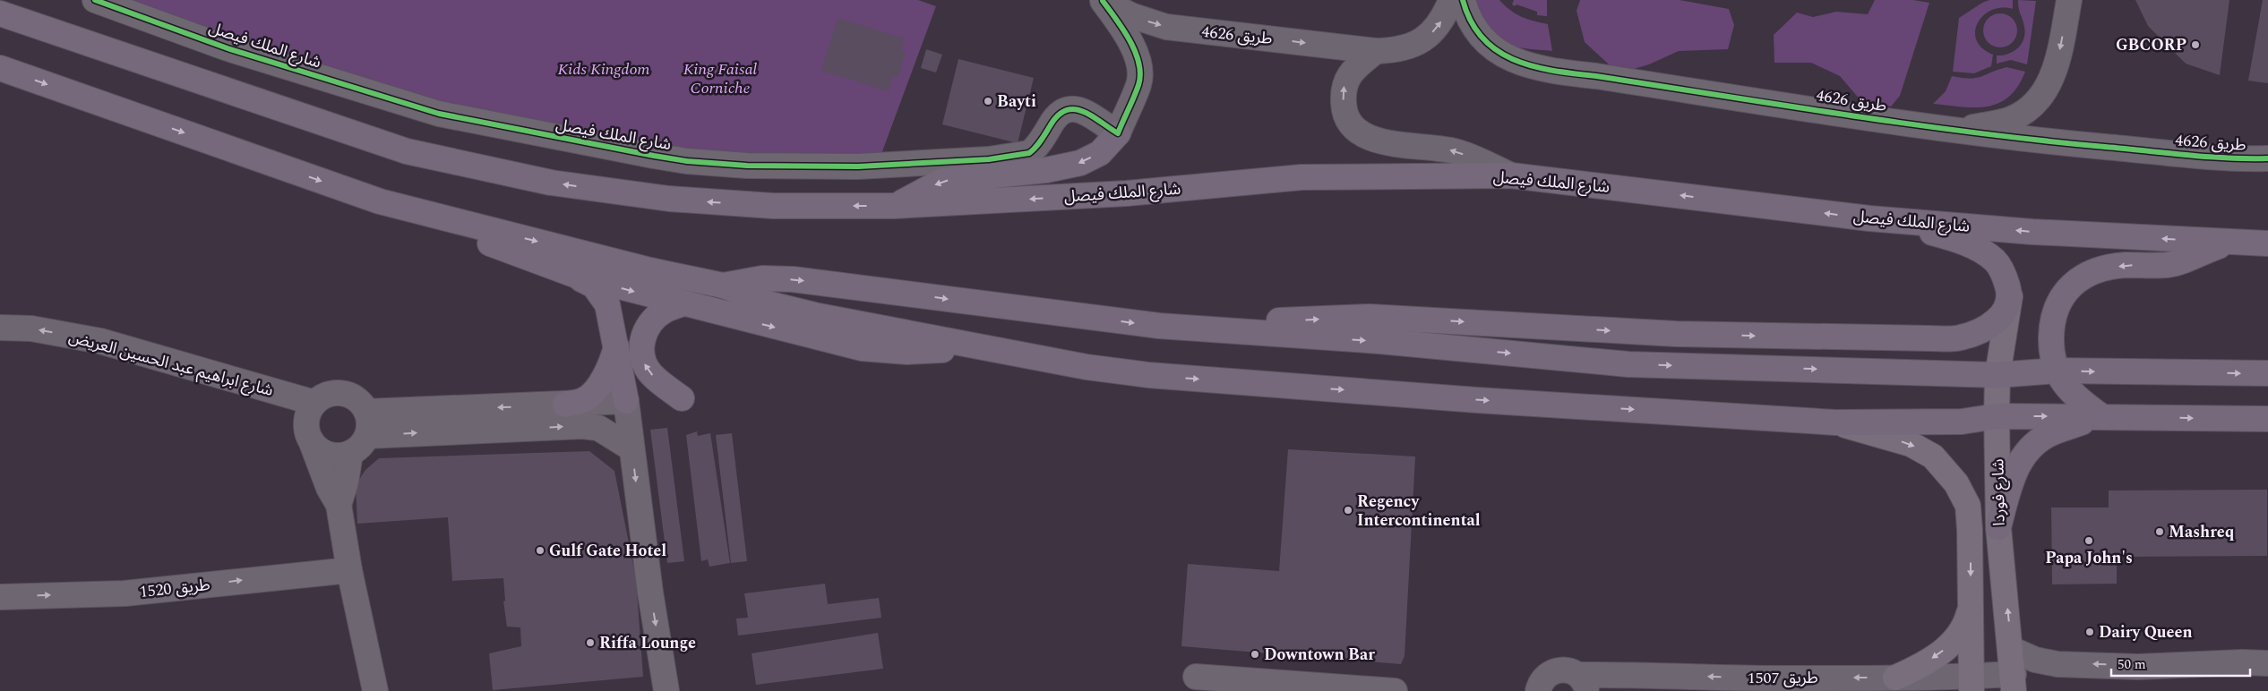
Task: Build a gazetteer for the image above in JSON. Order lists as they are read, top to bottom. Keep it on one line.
{"streets":{"highway":["شارع الملك فيصل"],"main road":["شارع فوردا"],"street":["طريق 4626","شارع ابراهيم عبد الحسين العريض","طريق 1520","طريق 1507"]},"crossings":[["طريق 4626","شارع الملك فيصل"],["شارع فوردا","طريق 1507"]],"one_way":["شارع ابراهيم عبد الحسين العريض","طريق 1520","طريق 1507"],"parks":["Kids Kingdom","King Faisal Corniche"],"places":["GBCORP","Bayti","Regency Intercontinental","Mashreq","Papa John's","Gulf Gate Hotel","Dairy Queen","Riffa Lounge","Downtown Bar"],"scale_bar":"50 m"}
